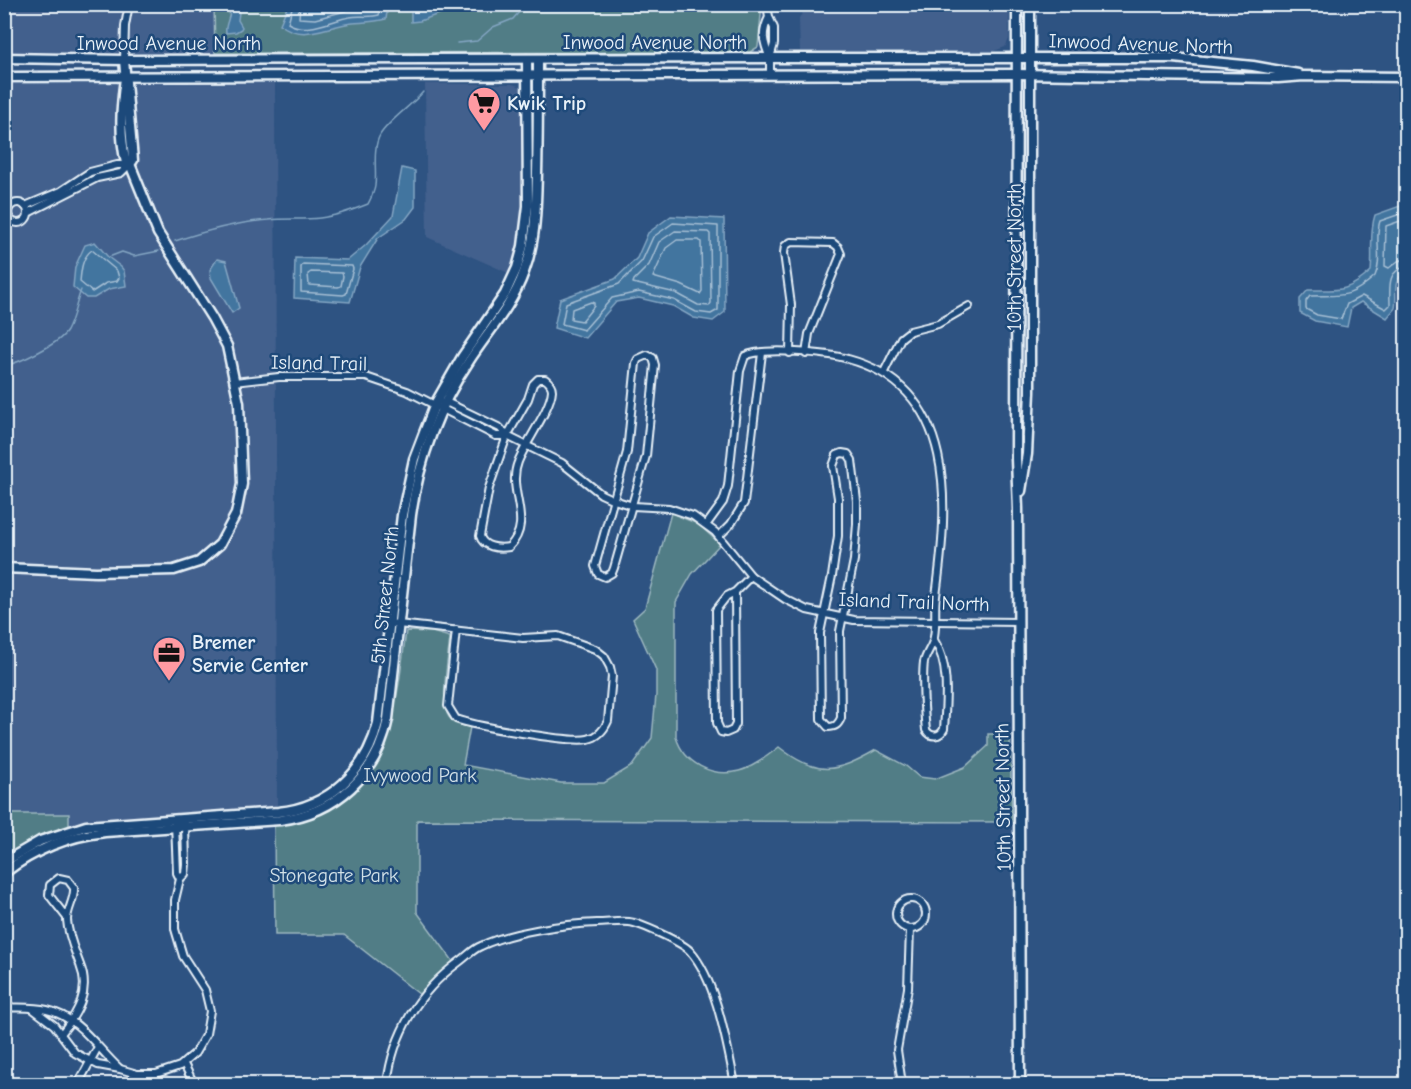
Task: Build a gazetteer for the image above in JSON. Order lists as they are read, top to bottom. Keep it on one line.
{"streets":{"main road":["Inwood Avenue North","10th Street North","5th Street North"],"street":["Island Trail","Island Trail North"]},"crossings":[["Inwood Avenue North","10th Street North"],["Inwood Avenue North","5th Street North"],["10th Street North","Island Trail North"],["Island Trail","5th Street North"],["Island Trail","Island Trail North"],["5th Street North","Island Trail North"]],"parks":["Ivywood Park","Stonegate Park"],"places":{"supermarket":["Kwik Trip"],"office":["Bremer Servie Center"]}}
